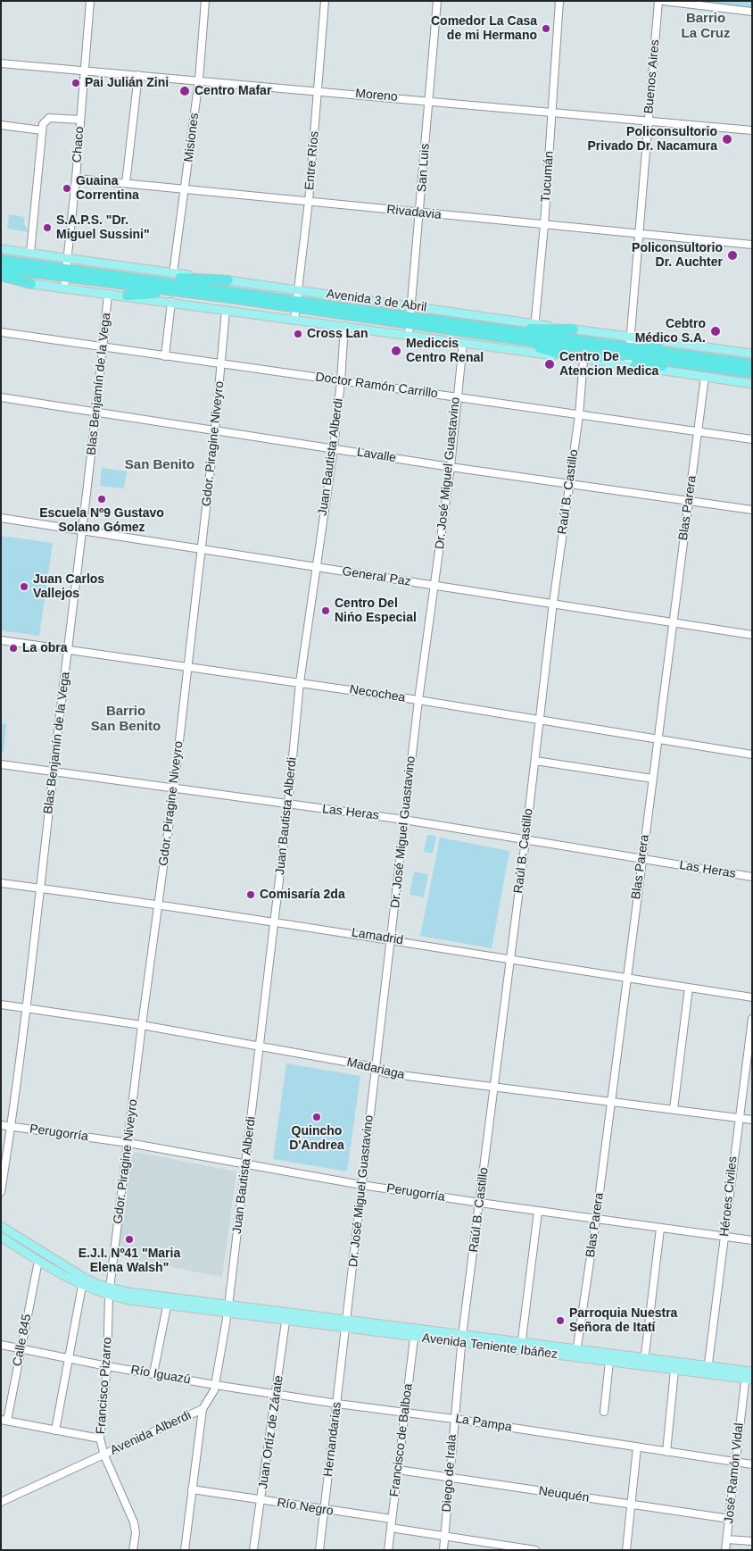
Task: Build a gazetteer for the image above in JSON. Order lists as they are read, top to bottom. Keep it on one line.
{"streets":{"highway":["Avenida 3 de Abril"],"main road":["Avenida Teniente Ibáñez"],"street":["Buenos Aires","Moreno","Misiones","Chaco","Entre Ríos","San Luis","Tucumán","Rivadavia","Blas Benjamín de la Vega","Doctor Ramón Carrillo","Gdor. Piragine Niveyro","Lavalle","Juan Bautista Alberdi","Dr. José Miguel Guastavino","Raúl B. Castillo","Blas Parera","General Paz","Necochea","Las Heras","Lamadrid","Madariaga","Perugorría","Héroes Civiles","Calle 845","Río Iguazú","Francisco Pizarro","La Pampa","Juan Ortíz de Zárate","Avenida Alberdi","Hernandarias","Francisco de Balboa","Diego de Irala","José Ramón Vidal","Neuquén","Río Negro"]},"crossings":[["Buenos Aires","Moreno"],["Buenos Aires","Rivadavia"],["Buenos Aires","Avenida 3 de Abril"],["Moreno","Misiones"],["Moreno","Chaco"],["Moreno","Entre Ríos"],["Moreno","San Luis"],["Moreno","Tucumán"],["Misiones","Rivadavia"],["Misiones","Avenida 3 de Abril"],["Chaco","Rivadavia"],["Chaco","Avenida 3 de Abril"],["Entre Ríos","Rivadavia"],["Entre Ríos","Avenida 3 de Abril"],["San Luis","Rivadavia"],["San Luis","Avenida 3 de Abril"],["Tucumán","Rivadavia"],["Tucumán","Avenida 3 de Abril"],["Avenida 3 de Abril","Blas Benjamín de la Vega"],["Avenida 3 de Abril","Gdor. Piragine Niveyro"],["Avenida 3 de Abril","Juan Bautista Alberdi"],["Avenida 3 de Abril","Dr. José Miguel Guastavino"],["Avenida 3 de Abril","Raúl B. Castillo"],["Avenida 3 de Abril","Blas Parera"],["Blas Benjamín de la Vega","Doctor Ramón Carrillo"],["Blas Benjamín de la Vega","Lavalle"],["Blas Benjamín de la Vega","General Paz"],["Blas Benjamín de la Vega","Necochea"],["Blas Benjamín de la Vega","Las Heras"],["Blas Benjamín de la Vega","Lamadrid"],["Blas Benjamín de la Vega","Madariaga"],["Blas Benjamín de la Vega","Perugorría"],["Doctor Ramón Carrillo","Gdor. Piragine Niveyro"],["Doctor Ramón Carrillo","Juan Bautista Alberdi"],["Doctor Ramón Carrillo","Dr. José Miguel Guastavino"],["Doctor Ramón Carrillo","Raúl B. Castillo"],["Doctor Ramón Carrillo","Blas Parera"],["Gdor. Piragine Niveyro","Lavalle"],["Gdor. Piragine Niveyro","General Paz"],["Gdor. Piragine Niveyro","Necochea"],["Gdor. Piragine Niveyro","Las Heras"],["Gdor. Piragine Niveyro","Lamadrid"],["Gdor. Piragine Niveyro","Madariaga"],["Gdor. Piragine Niveyro","Perugorría"],["Gdor. Piragine Niveyro","Francisco Pizarro"],["Lavalle","Juan Bautista Alberdi"],["Lavalle","Dr. José Miguel Guastavino"],["Lavalle","Raúl B. Castillo"],["Lavalle","Blas Parera"],["Juan Bautista Alberdi","General Paz"],["Juan Bautista Alberdi","Necochea"],["Juan Bautista Alberdi","Las Heras"],["Juan Bautista Alberdi","Lamadrid"],["Juan Bautista Alberdi","Madariaga"],["Juan Bautista Alberdi","Perugorría"],["Juan Bautista Alberdi","Avenida Teniente Ibáñez"],["Juan Bautista Alberdi","Avenida Alberdi"],["Dr. José Miguel Guastavino","General Paz"],["Dr. José Miguel Guastavino","Necochea"],["Dr. José Miguel Guastavino","Las Heras"],["Dr. José Miguel Guastavino","Lamadrid"],["Dr. José Miguel Guastavino","Madariaga"],["Dr. José Miguel Guastavino","Perugorría"],["Dr. José Miguel Guastavino","Avenida Teniente Ibáñez"],["Dr. José Miguel Guastavino","Hernandarias"],["Raúl B. Castillo","General Paz"],["Raúl B. Castillo","Necochea"],["Raúl B. Castillo","Las Heras"],["Raúl B. Castillo","Lamadrid"],["Raúl B. Castillo","Madariaga"],["Raúl B. Castillo","Perugorría"],["Raúl B. Castillo","Avenida Teniente Ibáñez"],["Raúl B. Castillo","Diego de Irala"],["Blas Parera","General Paz"],["Blas Parera","Necochea"],["Blas Parera","Las Heras"],["Blas Parera","Lamadrid"],["Blas Parera","Madariaga"],["Blas Parera","Perugorría"],["Blas Parera","Avenida Teniente Ibáñez"],["Madariaga","Héroes Civiles"],["Perugorría","Héroes Civiles"],["Héroes Civiles","Avenida Teniente Ibáñez"],["Calle 845","Río Iguazú"],["Avenida Teniente Ibáñez","Juan Ortíz de Zárate"],["Avenida Teniente Ibáñez","Avenida Alberdi"],["Avenida Teniente Ibáñez","Hernandarias"],["Avenida Teniente Ibáñez","Francisco de Balboa"],["Avenida Teniente Ibáñez","Diego de Irala"],["Avenida Teniente Ibáñez","José Ramón Vidal"],["Río Iguazú","Francisco Pizarro"],["Río Iguazú","La Pampa"],["Río Iguazú","Avenida Alberdi"],["Francisco Pizarro","Avenida Alberdi"],["La Pampa","Juan Ortíz de Zárate"],["La Pampa","Avenida Alberdi"],["La Pampa","Hernandarias"],["La Pampa","Francisco de Balboa"],["La Pampa","Diego de Irala"],["La Pampa","José Ramón Vidal"],["Juan Ortíz de Zárate","Río Negro"],["Hernandarias","Río Negro"],["Francisco de Balboa","Neuquén"],["Francisco de Balboa","Río Negro"],["Diego de Irala","Neuquén"],["José Ramón Vidal","Neuquén"]],"districts":["Barrio La Cruz","San Benito","Barrio San Benito"],"places":["Comedor La Casa de mi Hermano","Pai Julián Zini","Centro Mafar","Policonsultorio Privado Dr. Nacamura","Guaina Correntina","S.A.P.S. \"Dr. Miguel Sussini\"","Policonsultorio Dr. Auchter","Cebtro Médico S.A.","Cross Lan","Mediccis Centro Renal","Centro De Atencion Medica","Escuela Nº9 Gustavo Solano Gómez","Juan Carlos Vallejos","Centro Del Nińo Especial","La obra","Comisaría 2da","Quincho D'Andrea","E.J.I. Nº41 \"Maria Elena Walsh\"","Parroquia Nuestra Señora de Itatí"]}
